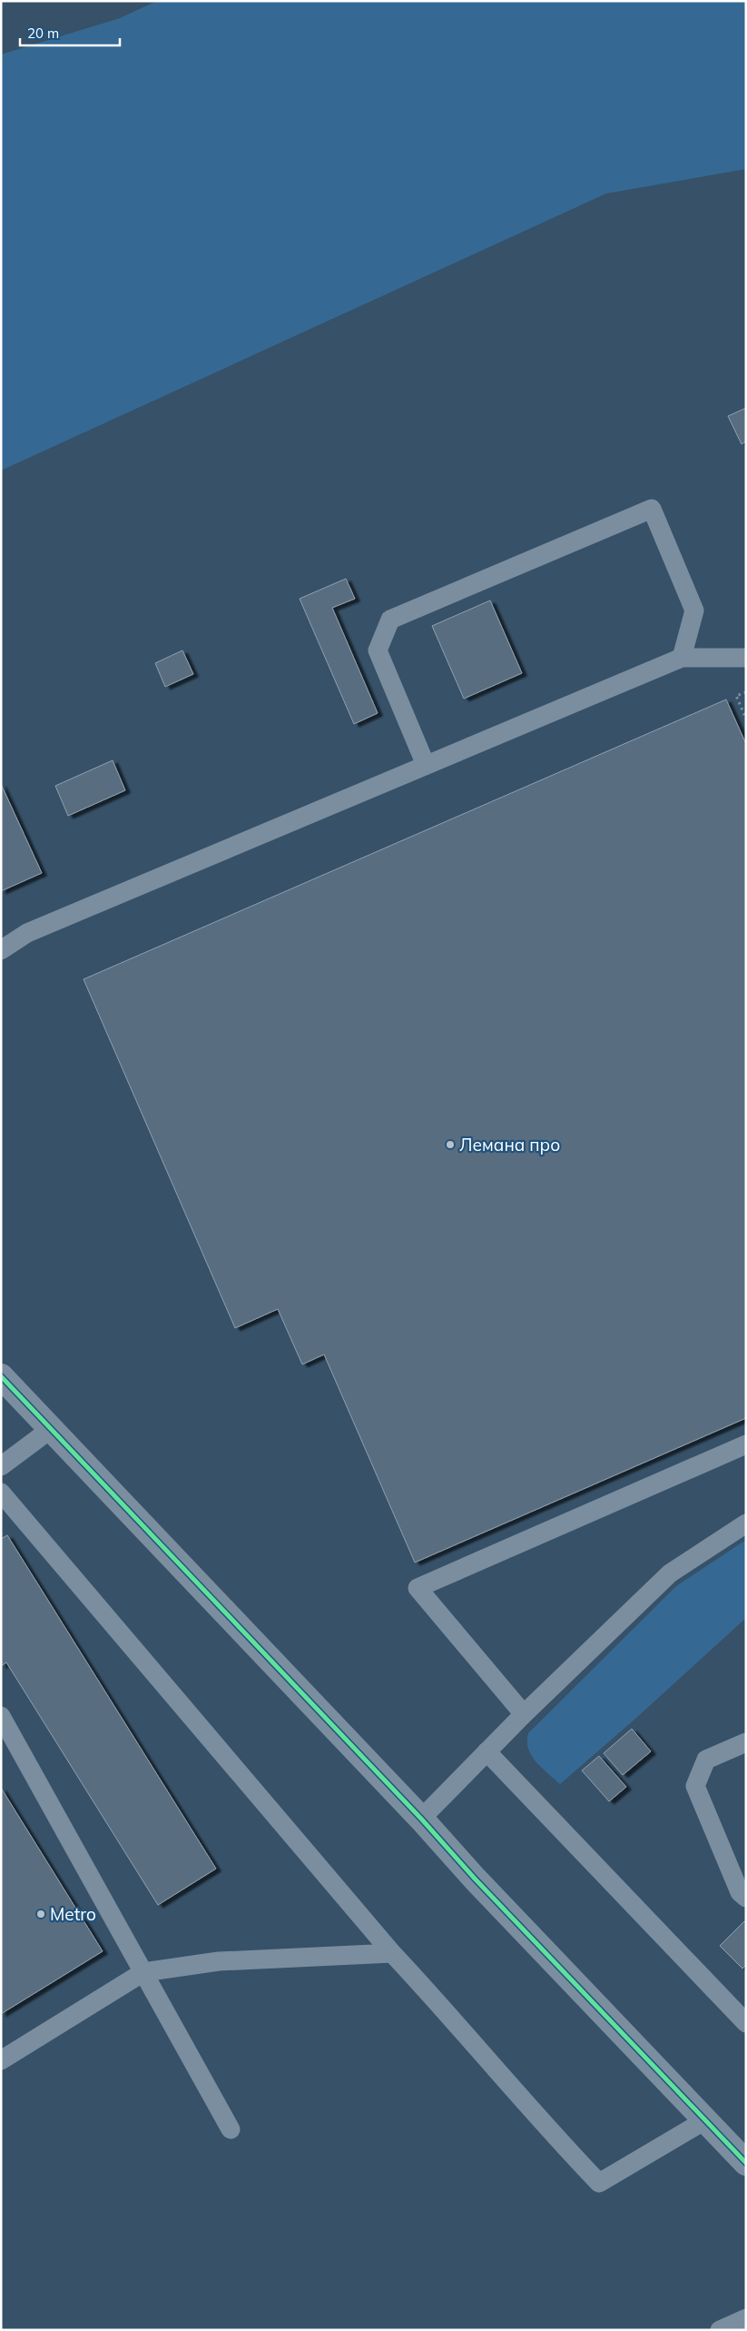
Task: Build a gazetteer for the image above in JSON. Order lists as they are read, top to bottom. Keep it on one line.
{"places":["Лемана про","Metro"],"scale_bar":"20 m"}
